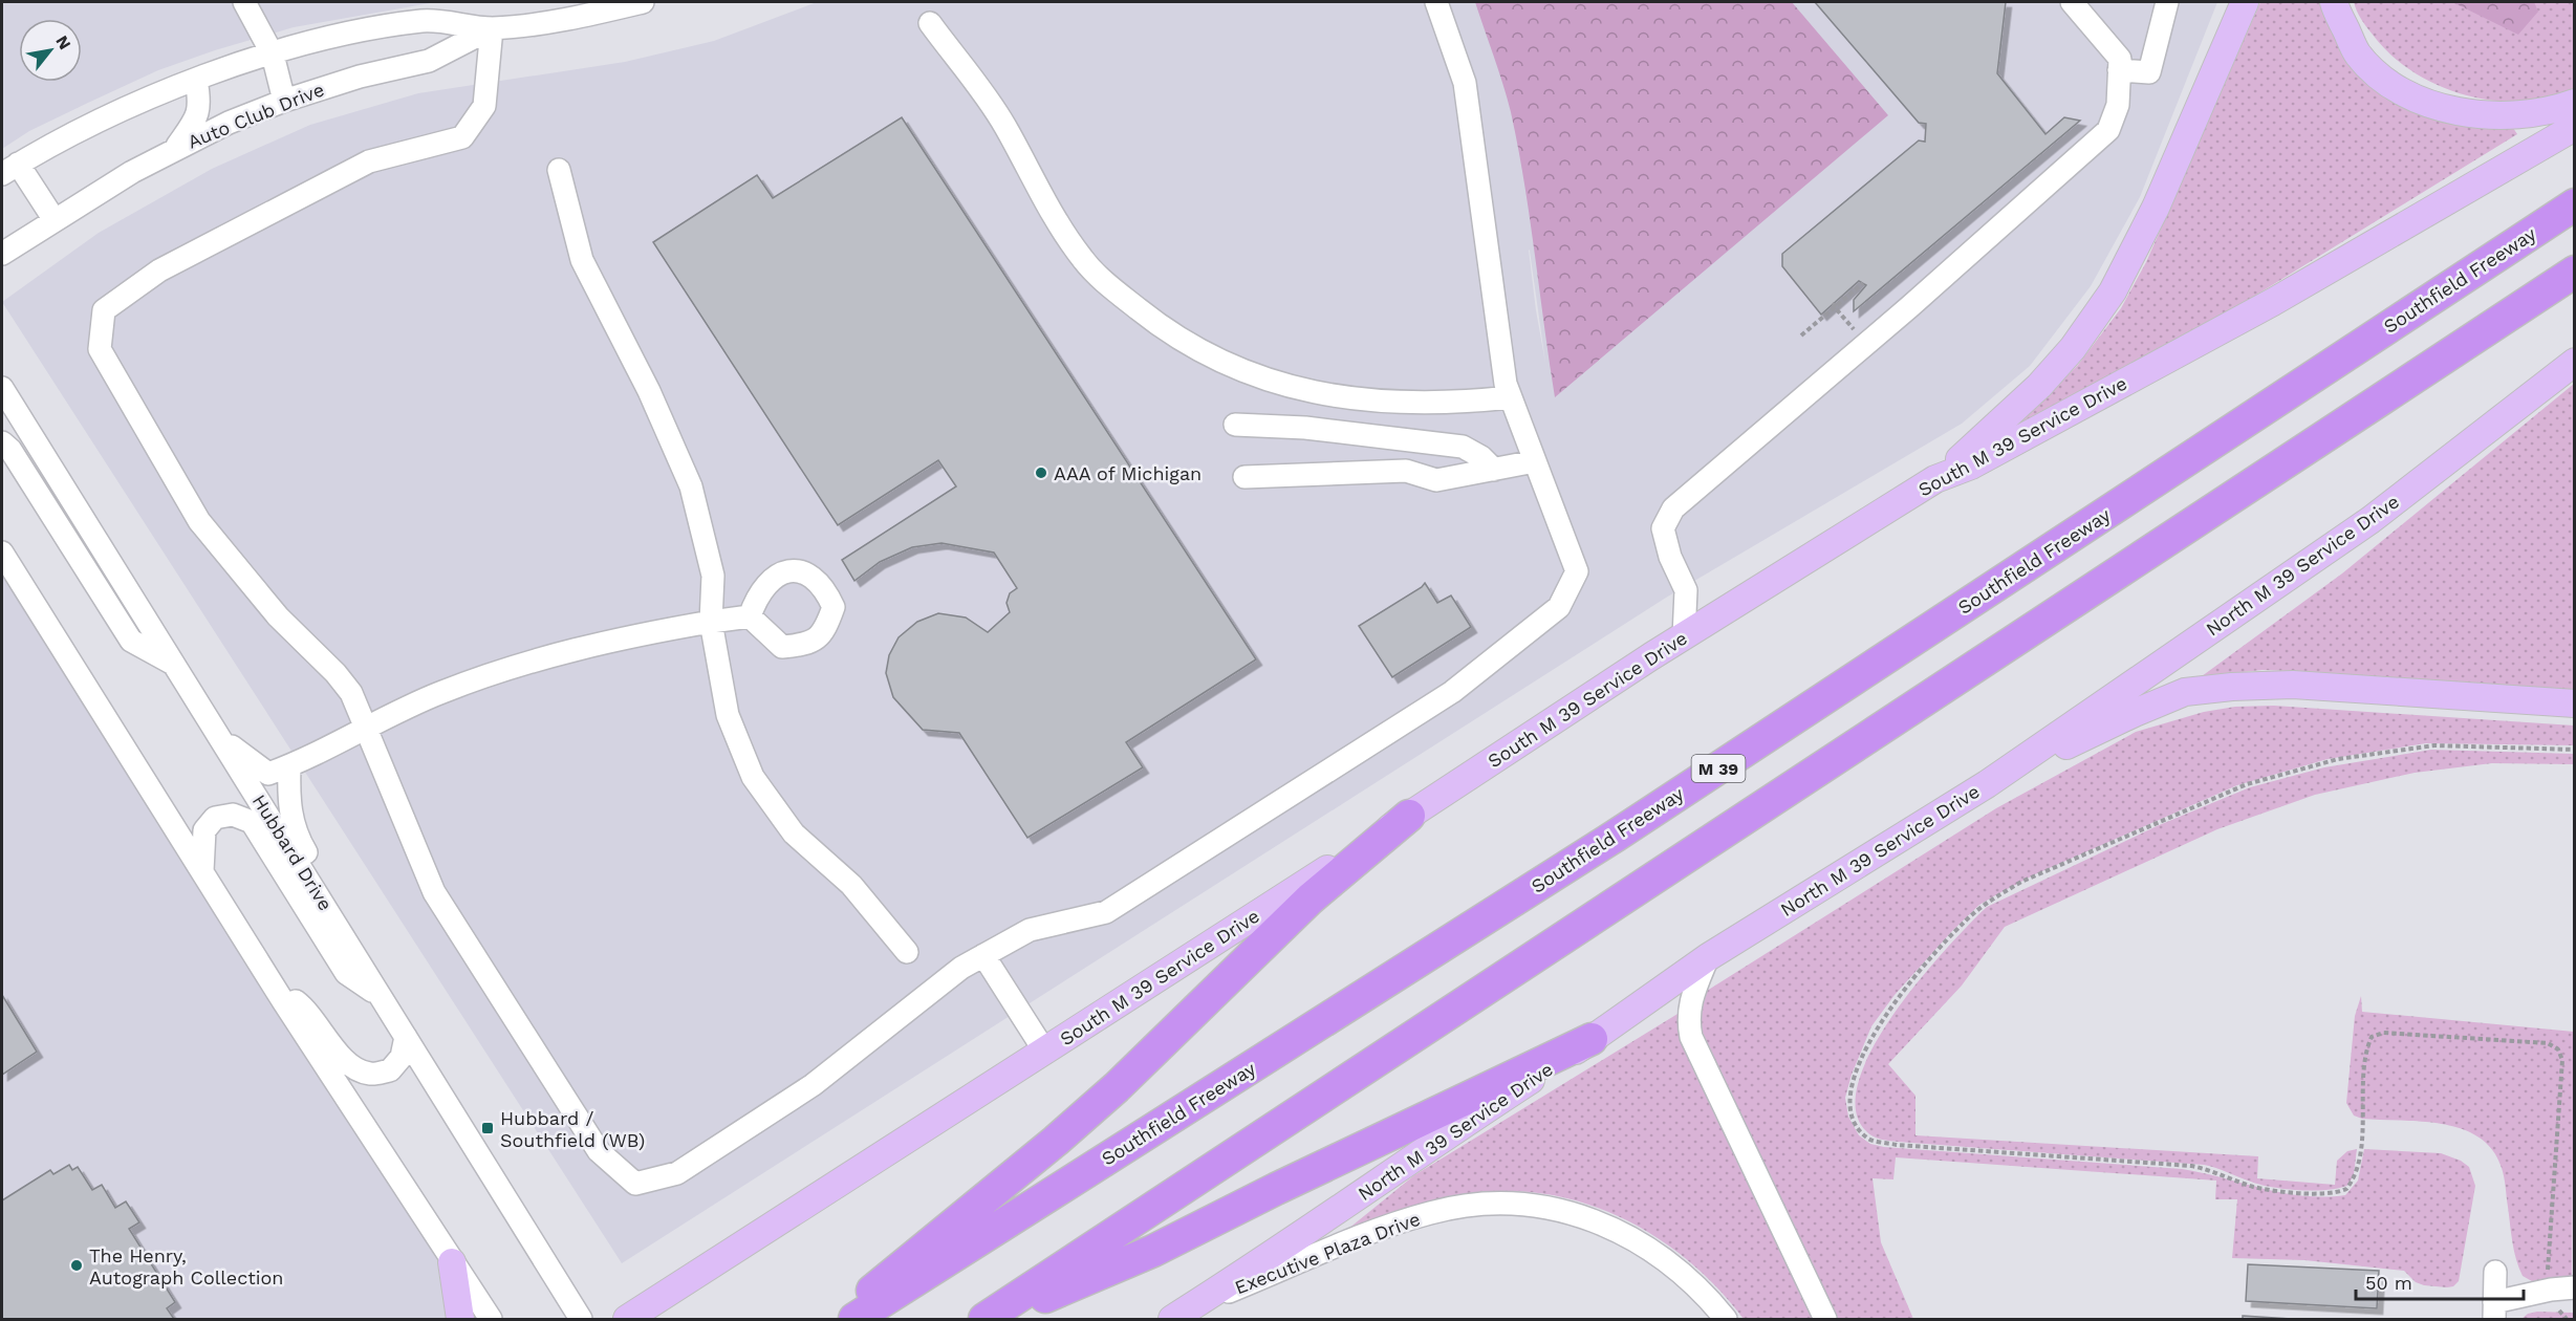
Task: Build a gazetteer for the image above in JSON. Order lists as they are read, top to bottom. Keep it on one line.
{"streets":{"highway":["Southfield Freeway","M 39"],"main road":["South M 39 Service Drive","North M 39 Service Drive"],"street":["Auto Club Drive","Hubbard Drive","Executive Plaza Drive"]},"crossings":[["North M 39 Service Drive","Executive Plaza Drive"]],"places":{"other":["AAA of Michigan","The Henry, Autograph Collection"],"transit":["Hubbard / Southfield (WB)"]},"scale_bar":"50 m","north":"top right"}
